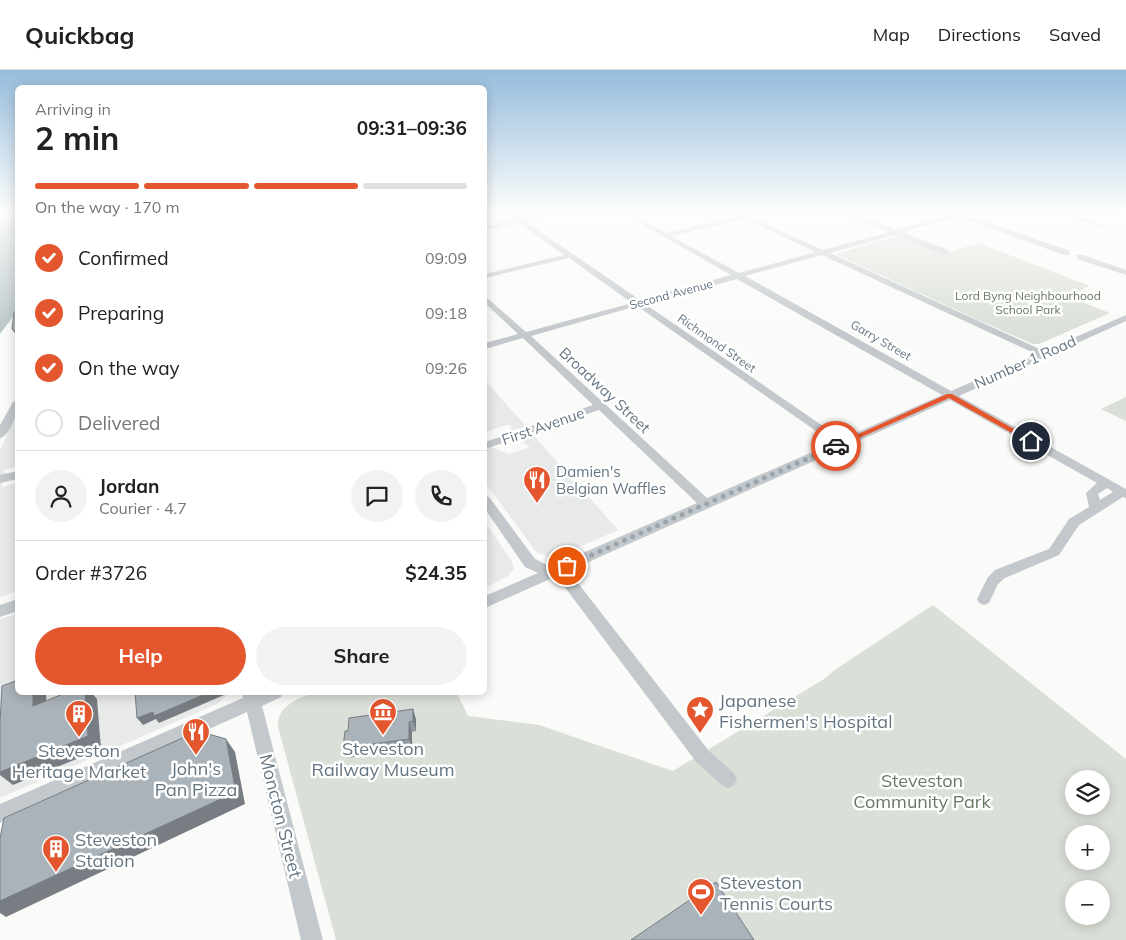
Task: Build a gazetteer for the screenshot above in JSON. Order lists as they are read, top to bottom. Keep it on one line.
{"streets":{"street":["Second Avenue","Garry Street","Richmond Street","Number 1 Road","Broadway Street","First Avenue","Moncton Street"]},"crossings":[["Second Avenue","Garry Street"],["Second Avenue","Richmond Street"],["Second Avenue","Broadway Street"],["Garry Street","Number 1 Road"],["Richmond Street","Number 1 Road"],["Number 1 Road","Broadway Street"],["Broadway Street","First Avenue"]],"parks":["Lord Byng Neighbourhood School Park","Steveston Community Park"],"places":{"restaurant":["Damien's Belgian Waffles","John's Pan Pizza"],"place":["Japanese Fishermen's Hospital"],"museum":["Steveston Railway Museum"],"building":["Steveston Heritage Market","Steveston Station"],"sports":["Steveston Tennis Courts"]},"page":{"header":"Quickbag","nav":["Map","Directions","Saved"],"heading":["2 min","Arriving in","09:31–09:36"],"panel":["Jordan","Courier · 4.7","Order #3726","$24.35"],"bar":"On the way · 170 m","list":[["Confirmed","09:09"],["Preparing","09:18"],["On the way","09:26"],"Delivered"],"buttons":["Help","Share"],"map_buttons":["+","−"]}}
